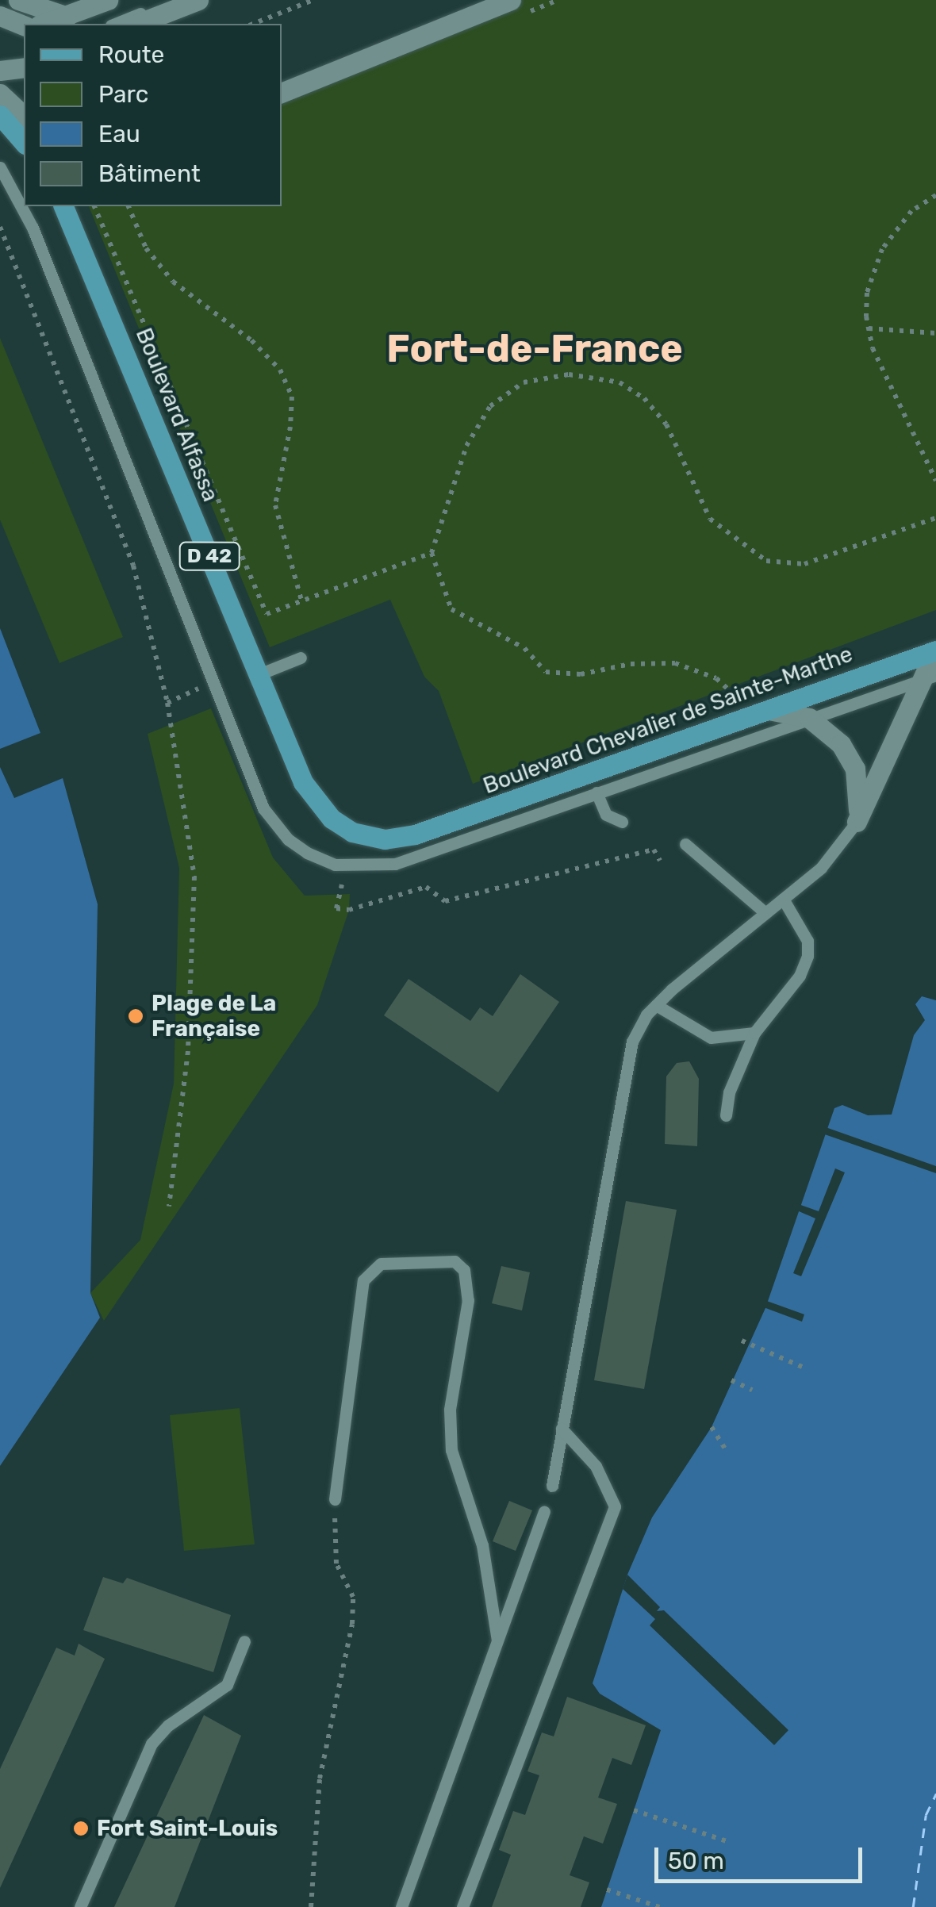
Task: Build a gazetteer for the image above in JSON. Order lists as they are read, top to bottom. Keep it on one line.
{"streets":{"main road":["Boulevard Alfassa","D 42","Boulevard Chevalier de Sainte-Marthe"]},"crossings":[["Boulevard Alfassa","Boulevard Chevalier de Sainte-Marthe"]],"districts":["Fort-de-France"],"places":["Plage de La Française","Fort Saint-Louis"],"legend":["Route","Parc","Eau","Bâtiment"],"scale_bar":"50 m"}
